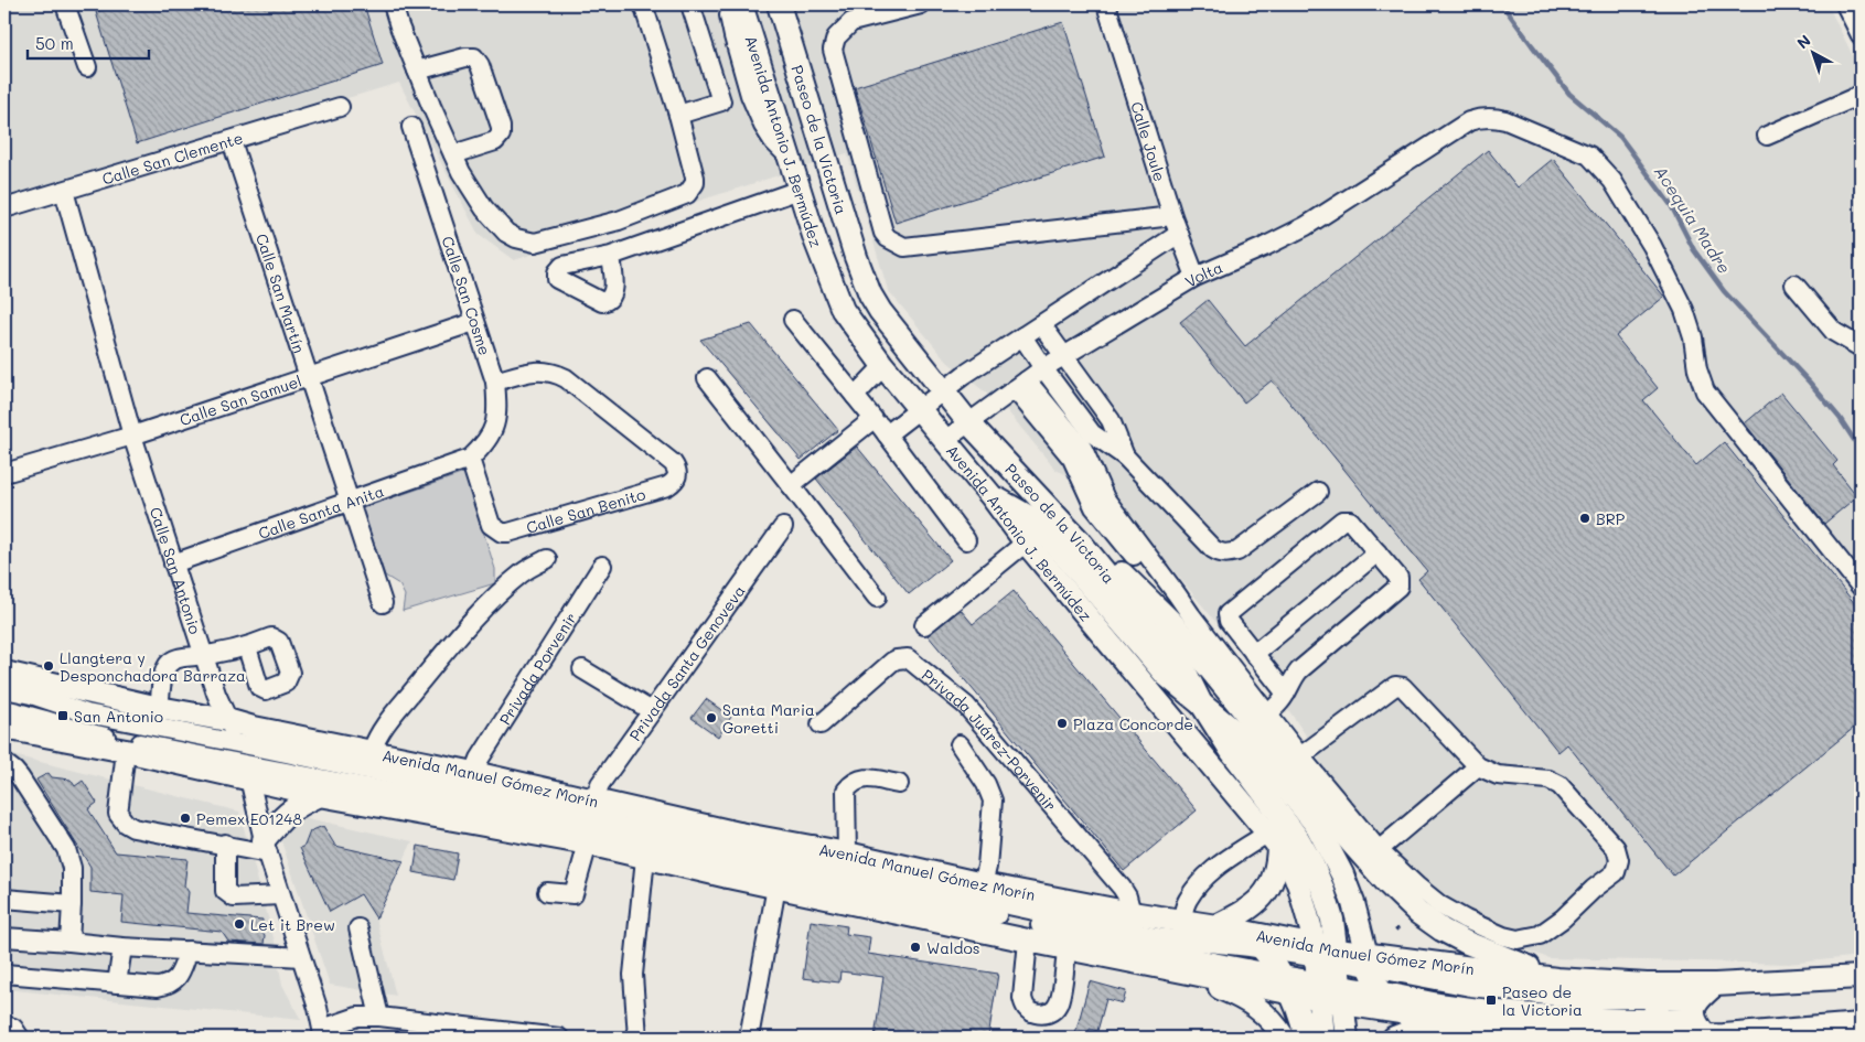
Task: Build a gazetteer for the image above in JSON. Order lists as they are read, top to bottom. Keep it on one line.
{"streets":{"main road":["Paseo de la Victoria","Avenida Antonio J. Bermúdez","Avenida Manuel Gómez Morín"],"street":["Calle Joule","Calle San Clemente","Volta","Calle San Martín","Calle San Cosme","Calle San Samuel","Calle San Benito","Calle Santa Anita","Calle San Antonio","Privada Santa Genoveva","Privada Porvenir","Privada Juárez-Porvenir"]},"crossings":[["Paseo de la Victoria","Volta"],["Paseo de la Victoria","Avenida Manuel Gómez Morín"],["Avenida Antonio J. Bermúdez","Volta"],["Avenida Antonio J. Bermúdez","Avenida Manuel Gómez Morín"],["Calle Joule","Volta"],["Calle San Clemente","Calle San Martín"],["Calle San Clemente","Calle San Antonio"],["Calle San Martín","Calle San Samuel"],["Calle San Martín","Calle Santa Anita"],["Calle San Cosme","Calle San Samuel"],["Calle San Cosme","Calle San Benito"],["Calle San Cosme","Calle Santa Anita"],["Calle San Samuel","Calle San Antonio"],["Calle San Benito","Calle Santa Anita"],["Calle Santa Anita","Calle San Antonio"],["Calle San Antonio","Avenida Manuel Gómez Morín"],["Privada Santa Genoveva","Avenida Manuel Gómez Morín"],["Privada Porvenir","Avenida Manuel Gómez Morín"],["Privada Juárez-Porvenir","Avenida Manuel Gómez Morín"]],"water":["Acequia Madre"],"places":{"other":["BRP","Llangtera y Desponchadora Barraza","Santa Maria Goretti","Plaza Concorde","Pemex E01248","Let it Brew","Waldos"],"transit":["San Antonio","Paseo de la Victoria"]},"scale_bar":"50 m","north":"top left"}
